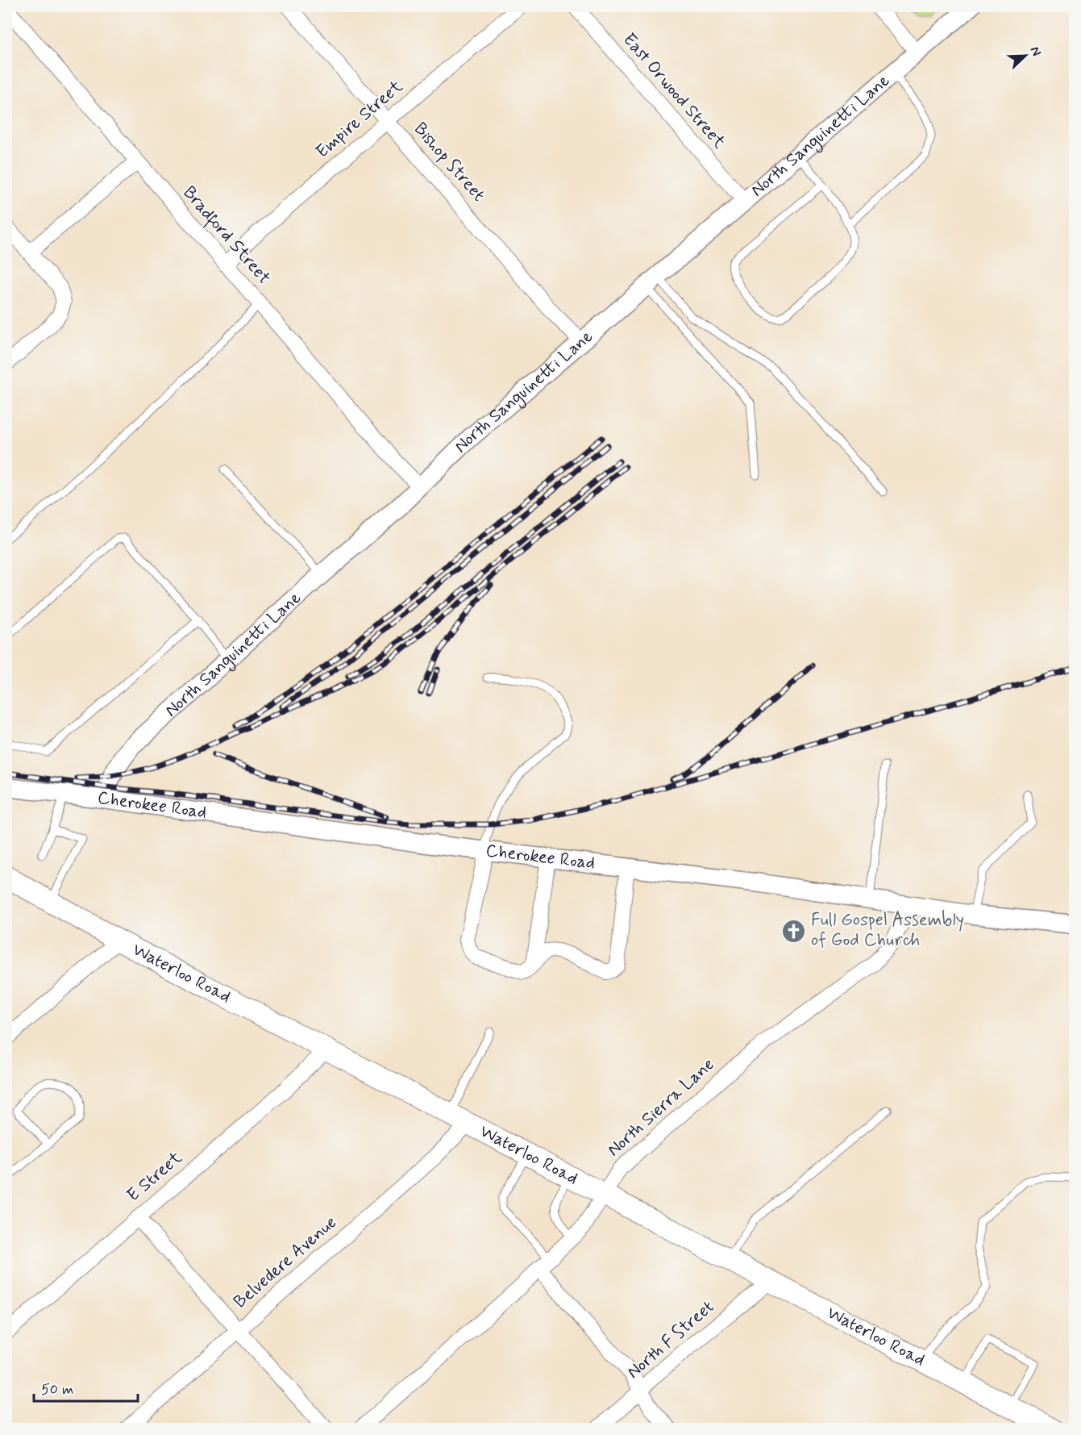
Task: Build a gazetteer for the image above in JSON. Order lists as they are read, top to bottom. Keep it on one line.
{"streets":{"main road":["Waterloo Road"],"street":["East Orwood Street","Empire Street","North Sanguinetti Lane","Bishop Street","Bradford Street","Cherokee Road","North Sierra Lane","E Street","Belvedere Avenue","North F Street"]},"crossings":[["East Orwood Street","North Sanguinetti Lane"],["Empire Street","Bishop Street"],["Empire Street","Bradford Street"],["North Sanguinetti Lane","Bishop Street"],["North Sanguinetti Lane","Bradford Street"],["North Sanguinetti Lane","Cherokee Road"],["Cherokee Road","North Sierra Lane"],["Waterloo Road","North Sierra Lane"],["Waterloo Road","E Street"],["Waterloo Road","Belvedere Avenue"],["Waterloo Road","North F Street"]],"places":{"church":["Full Gospel Assembly of God Church"]},"scale_bar":"50 m","north":"top right"}
